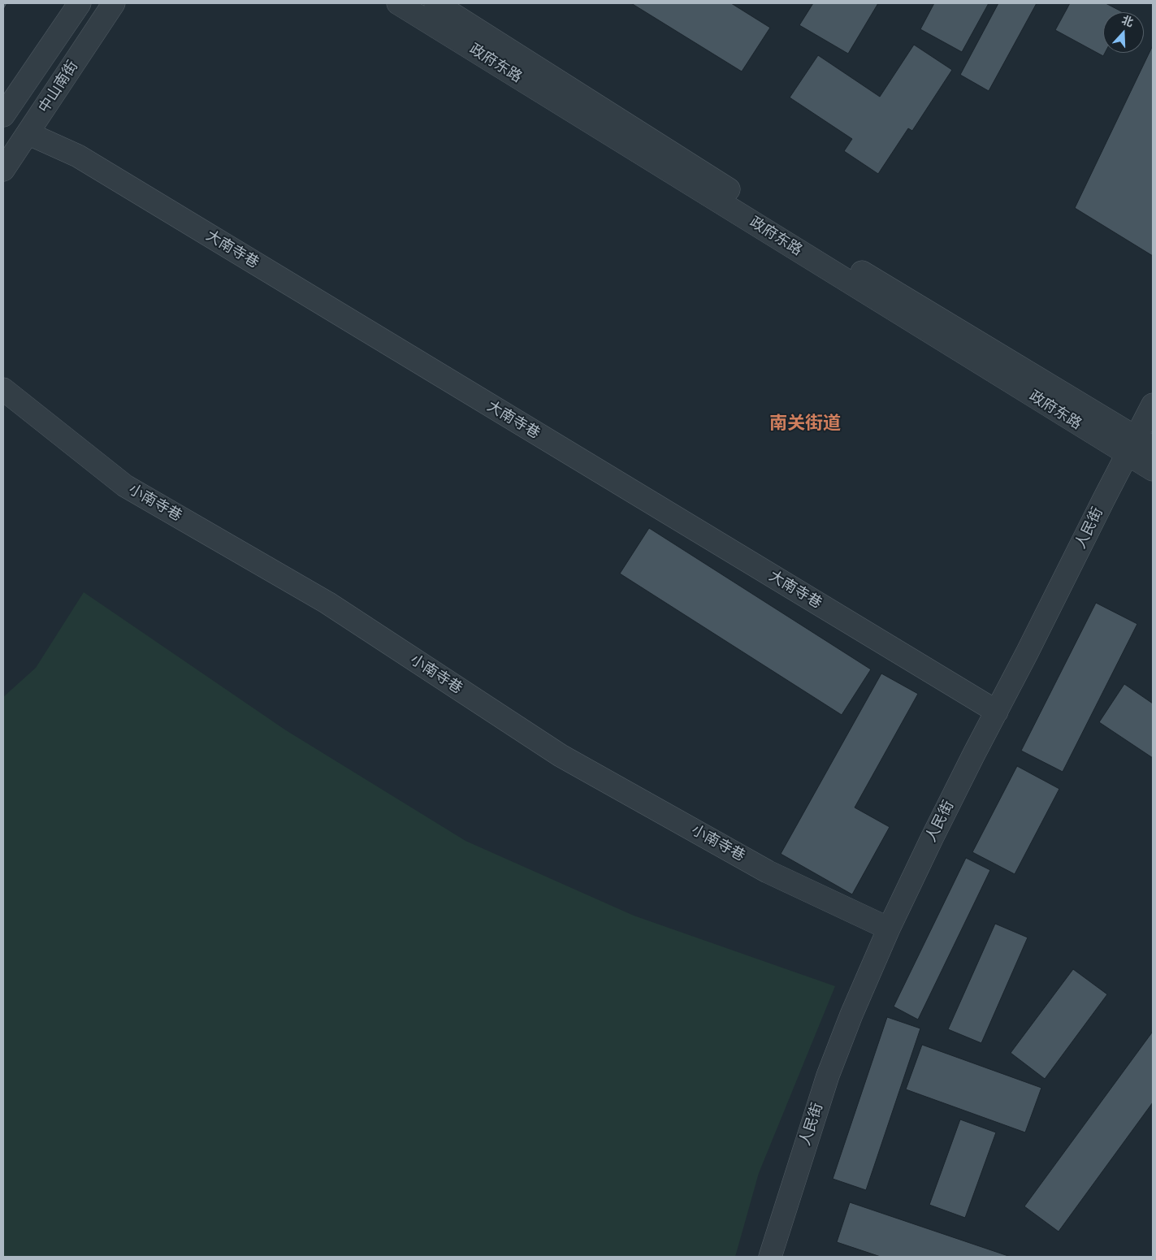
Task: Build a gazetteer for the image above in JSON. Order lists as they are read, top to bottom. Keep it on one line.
{"streets":{"street":["政府东路","中山南街","大南寺巷","小南寺巷","人民街"]},"crossings":[["政府东路","人民街"],["中山南街","大南寺巷"],["大南寺巷","人民街"],["小南寺巷","人民街"]],"districts":["南关街道"],"north":"top"}
